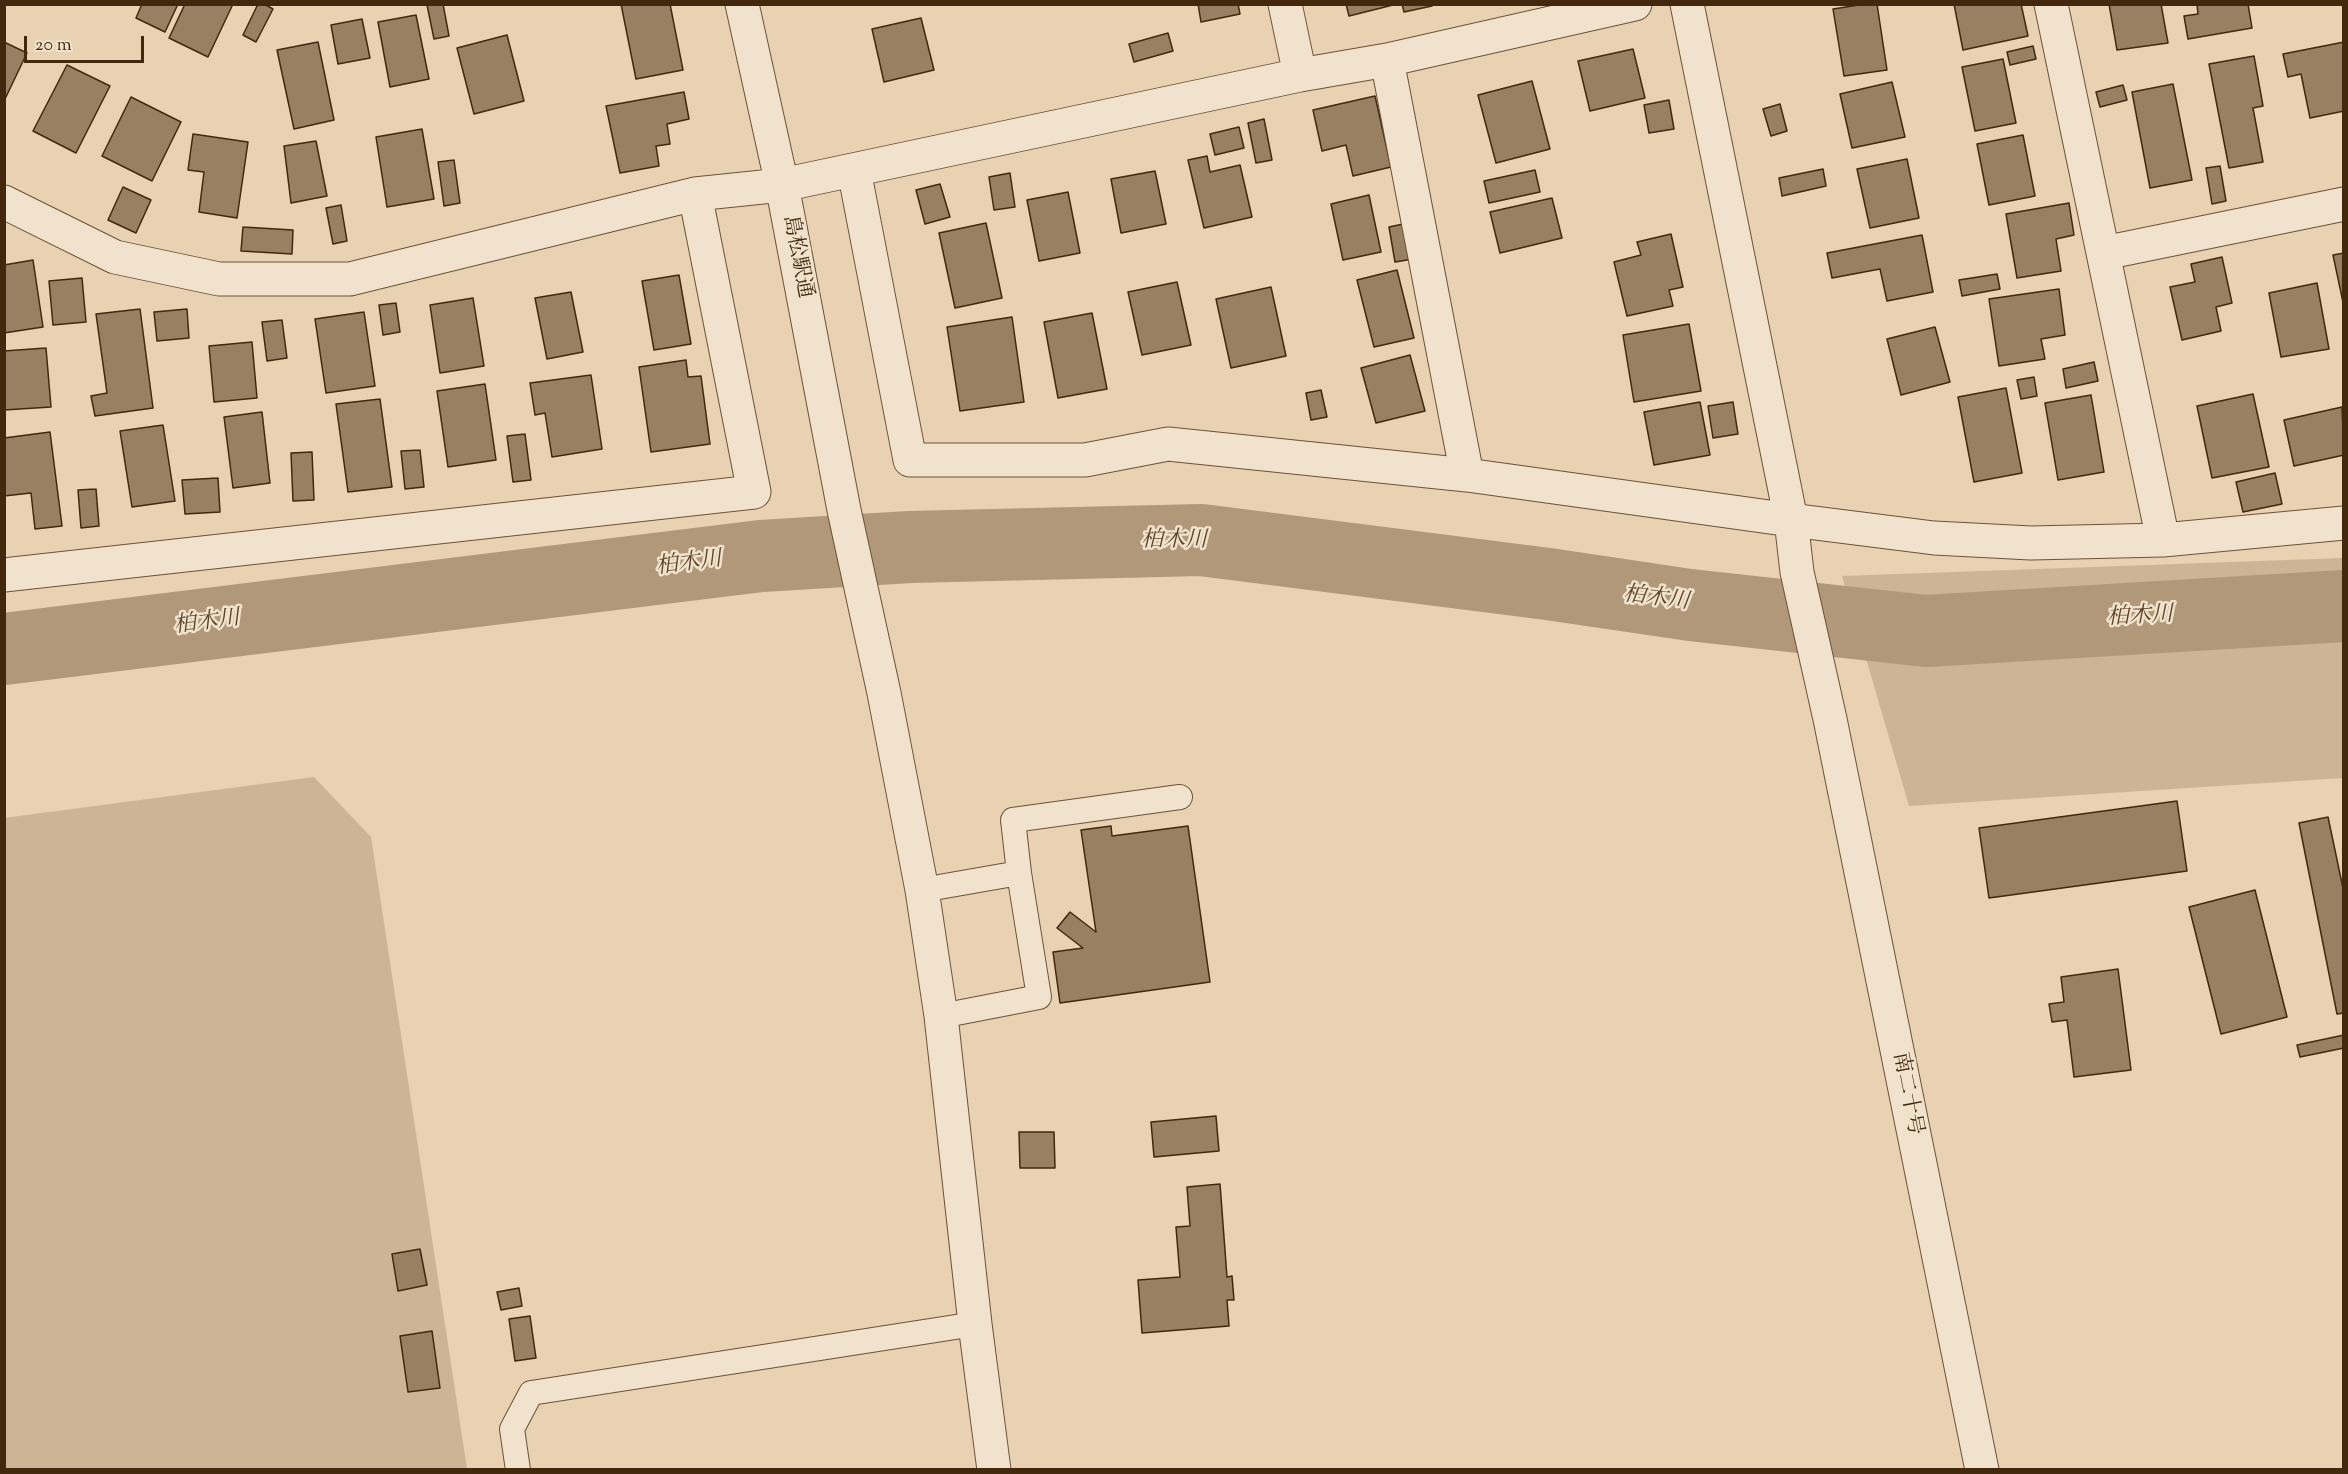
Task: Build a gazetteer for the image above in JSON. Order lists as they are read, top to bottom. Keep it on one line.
{"streets":{"street":["島松駅通","南二十号"]},"water":["柏木川"],"scale_bar":"20 m"}
